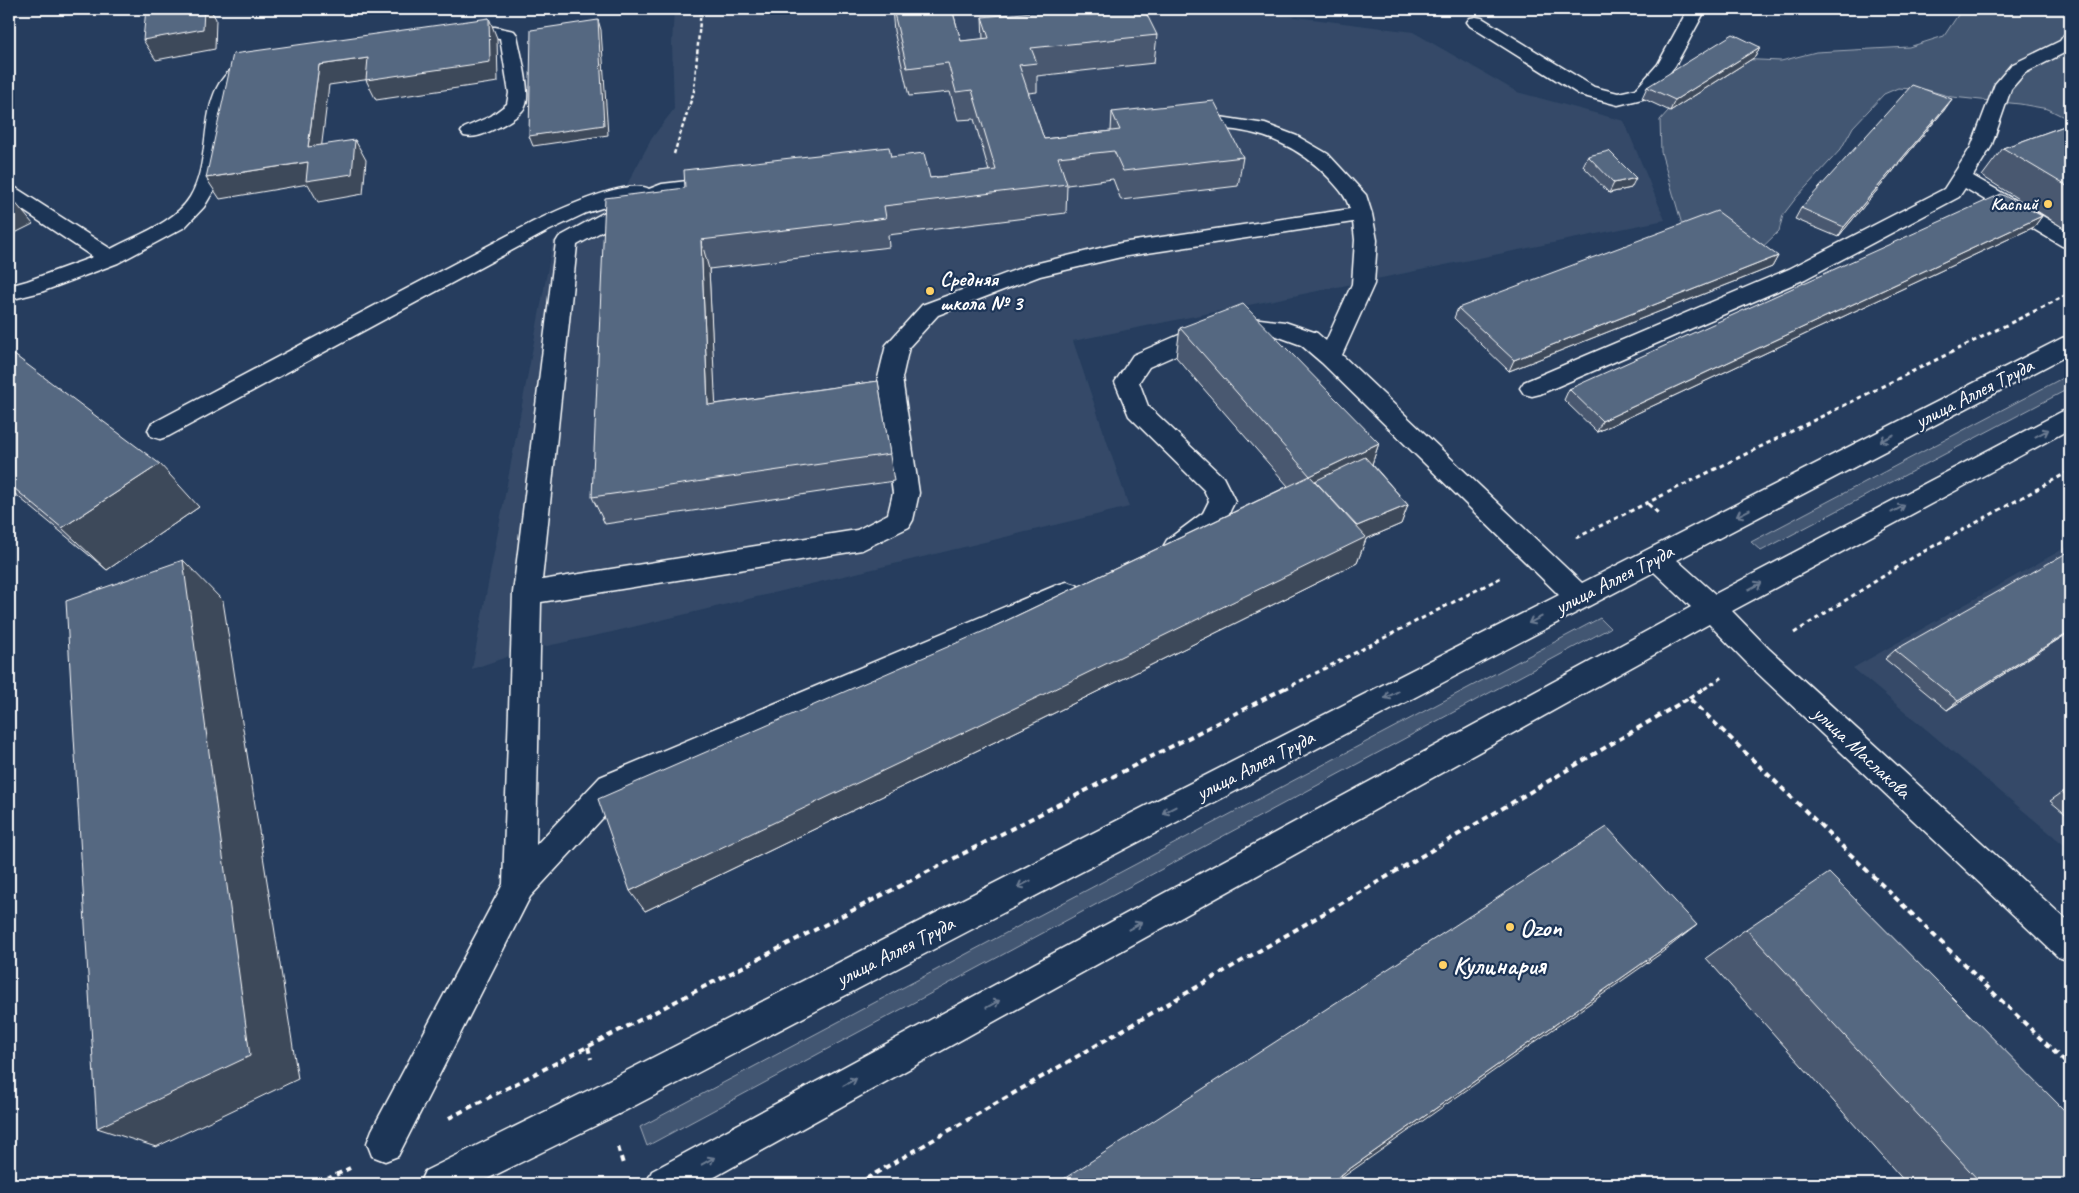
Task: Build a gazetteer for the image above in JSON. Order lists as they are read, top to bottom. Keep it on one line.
{"streets":{"street":["улица Аллея Труда","улица Маслакова"]},"crossings":[["улица Аллея Труда","улица Маслакова"]],"places":["Каспий","Средняя школа № 3","Ozon","Кулинария"]}
